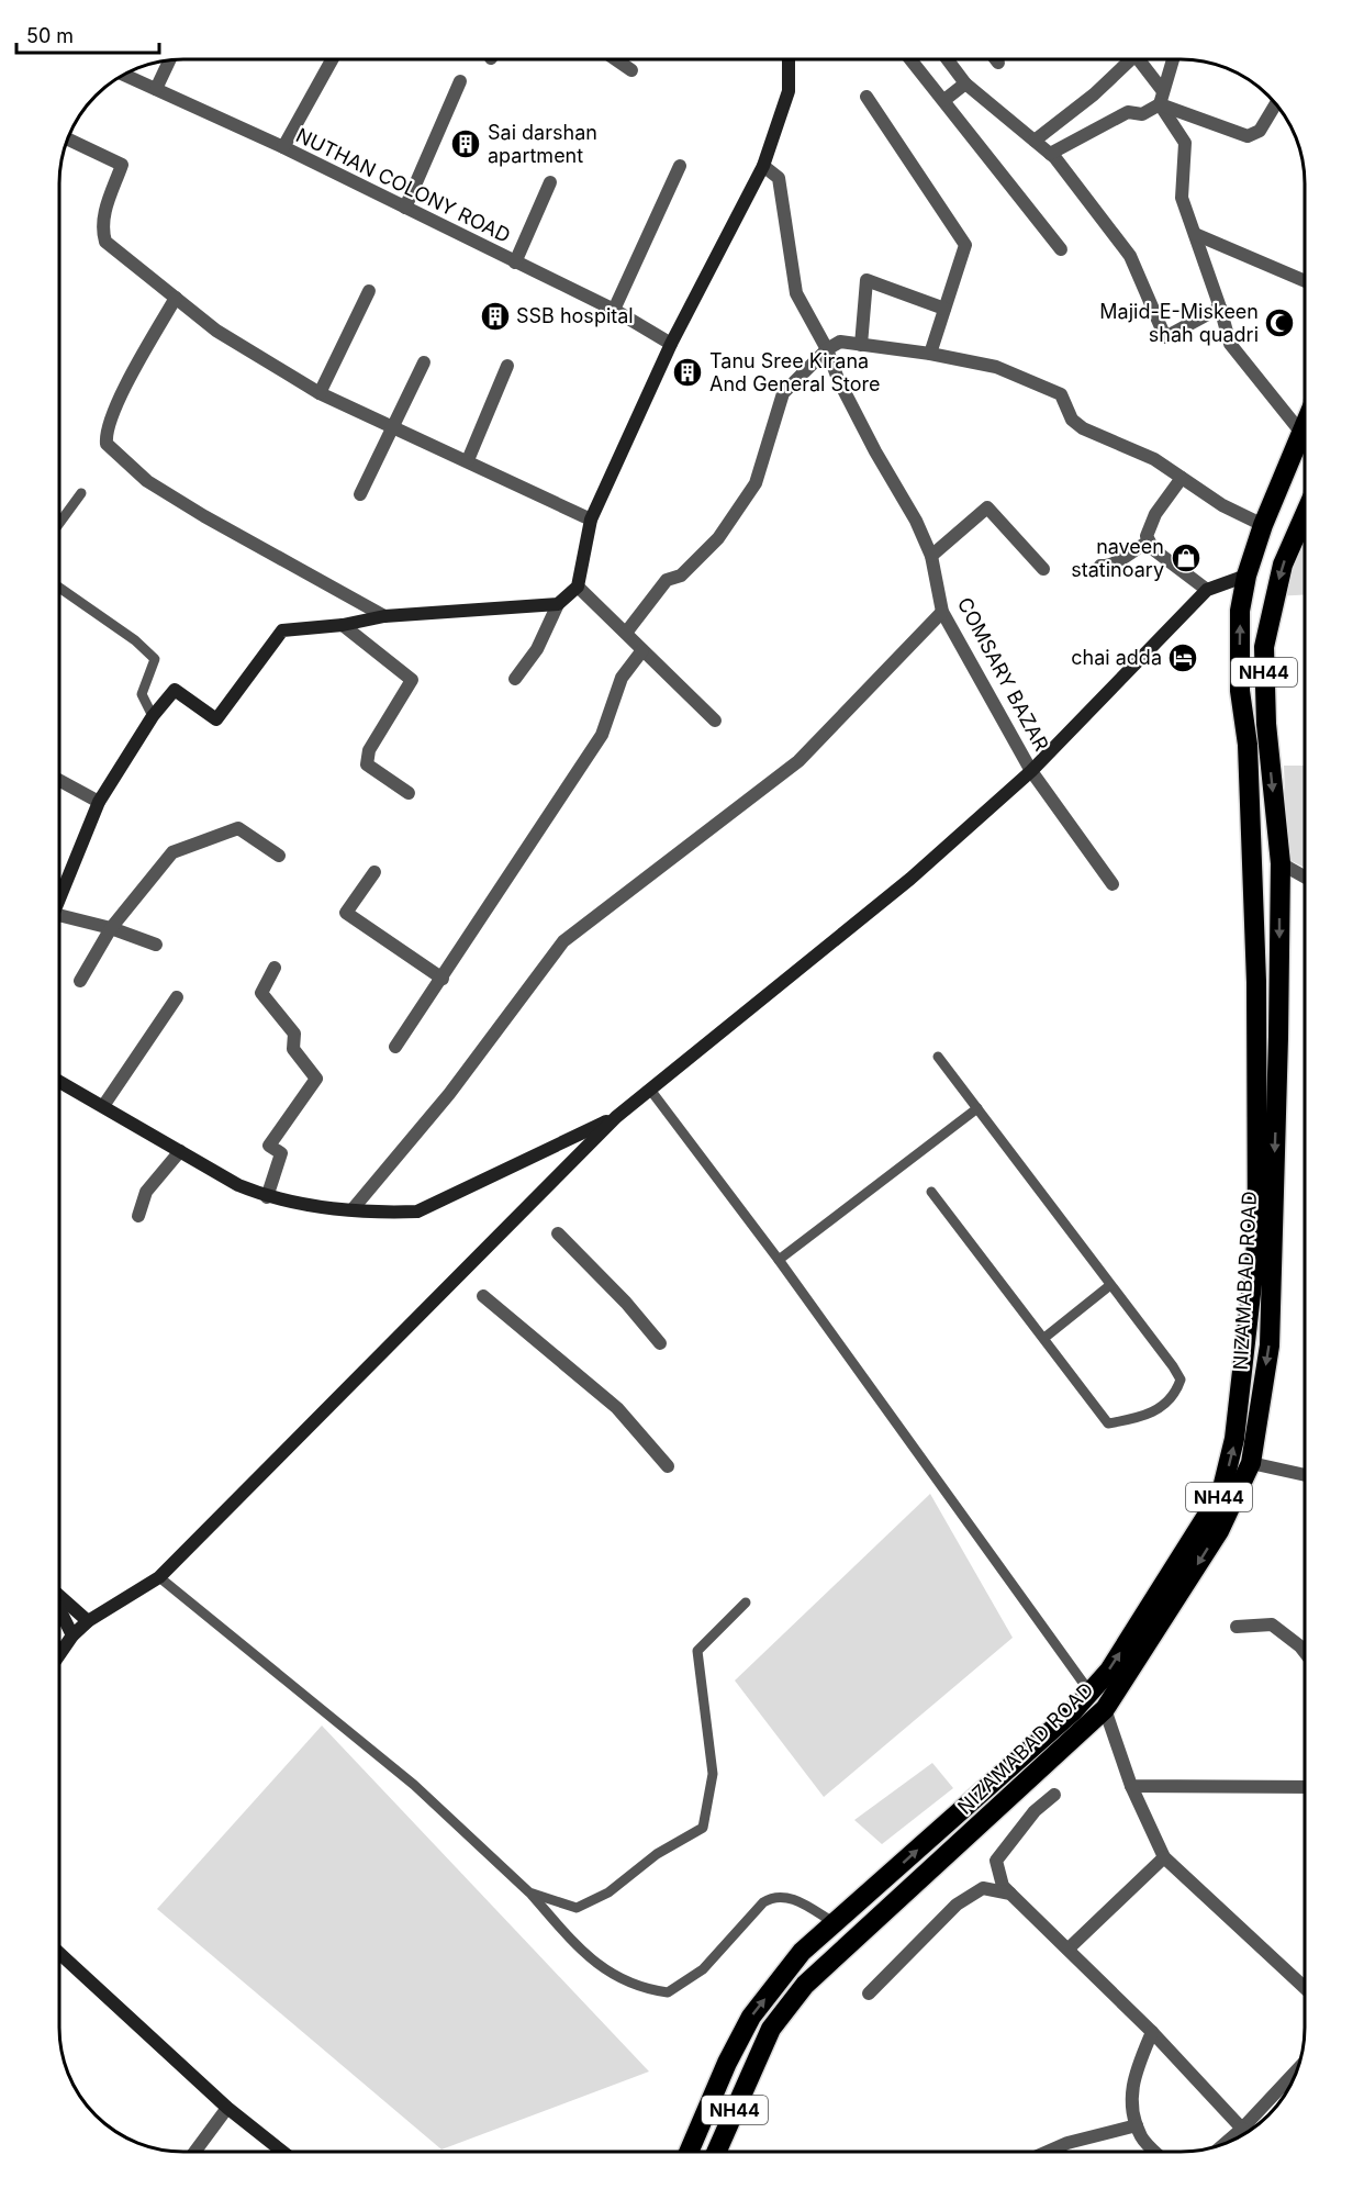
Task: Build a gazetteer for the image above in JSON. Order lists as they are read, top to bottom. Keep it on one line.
{"streets":{"highway":["NH44","NIZAMABAD ROAD"],"street":["NUTHAN COLONY ROAD","COMSARY BAZAR"]},"places":{"building":["Sai darshan apartment","SSB hospital","Tanu Sree Kirana And General Store"],"mosque":["Majid-E-Miskeen shah quadri"],"shop":["naveen statinoary"],"hotel":["chai adda"]},"scale_bar":"50 m"}
